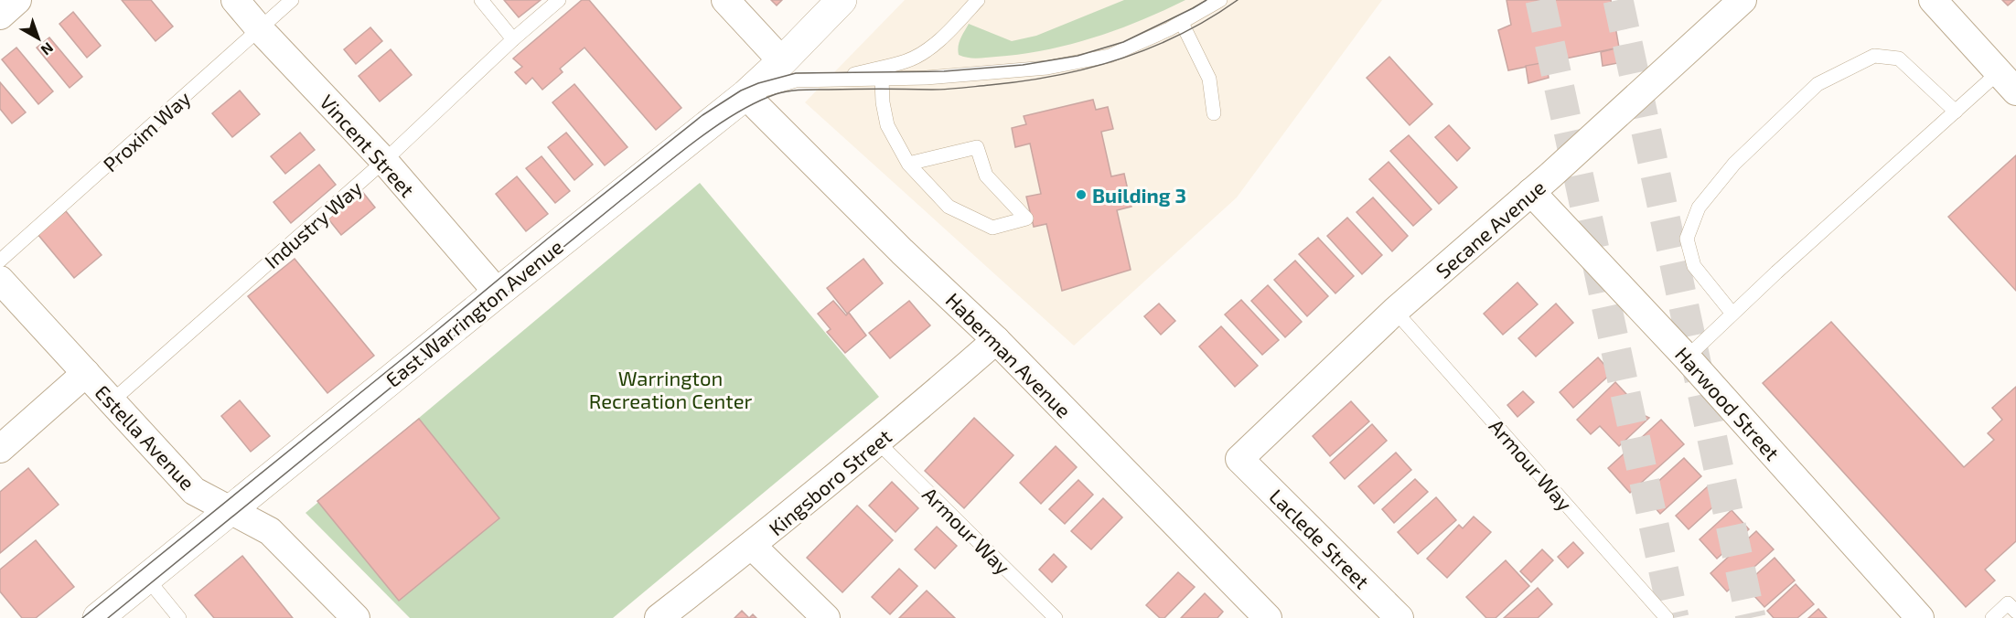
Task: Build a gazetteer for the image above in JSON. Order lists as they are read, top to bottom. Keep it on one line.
{"streets":{"main road":["East Warrington Avenue"],"street":["Vincent Street","Secane Avenue","Haberman Avenue","Harwood Street","Estella Avenue","Kingsboro Street","Laclede Street"],"lane":["Proxim Way","Industry Way","Armour Way"]},"crossings":[["Proxim Way","Vincent Street"],["Vincent Street","Industry Way"],["Vincent Street","East Warrington Avenue"],["Industry Way","Estella Avenue"],["Secane Avenue","Harwood Street"],["Secane Avenue","Armour Way"],["Secane Avenue","Laclede Street"],["East Warrington Avenue","Haberman Avenue"],["East Warrington Avenue","Estella Avenue"],["Haberman Avenue","Kingsboro Street"],["Armour Way","Kingsboro Street"]],"parks":["Warrington Recreation Center"],"places":["Building 3"],"north":"bottom right"}
